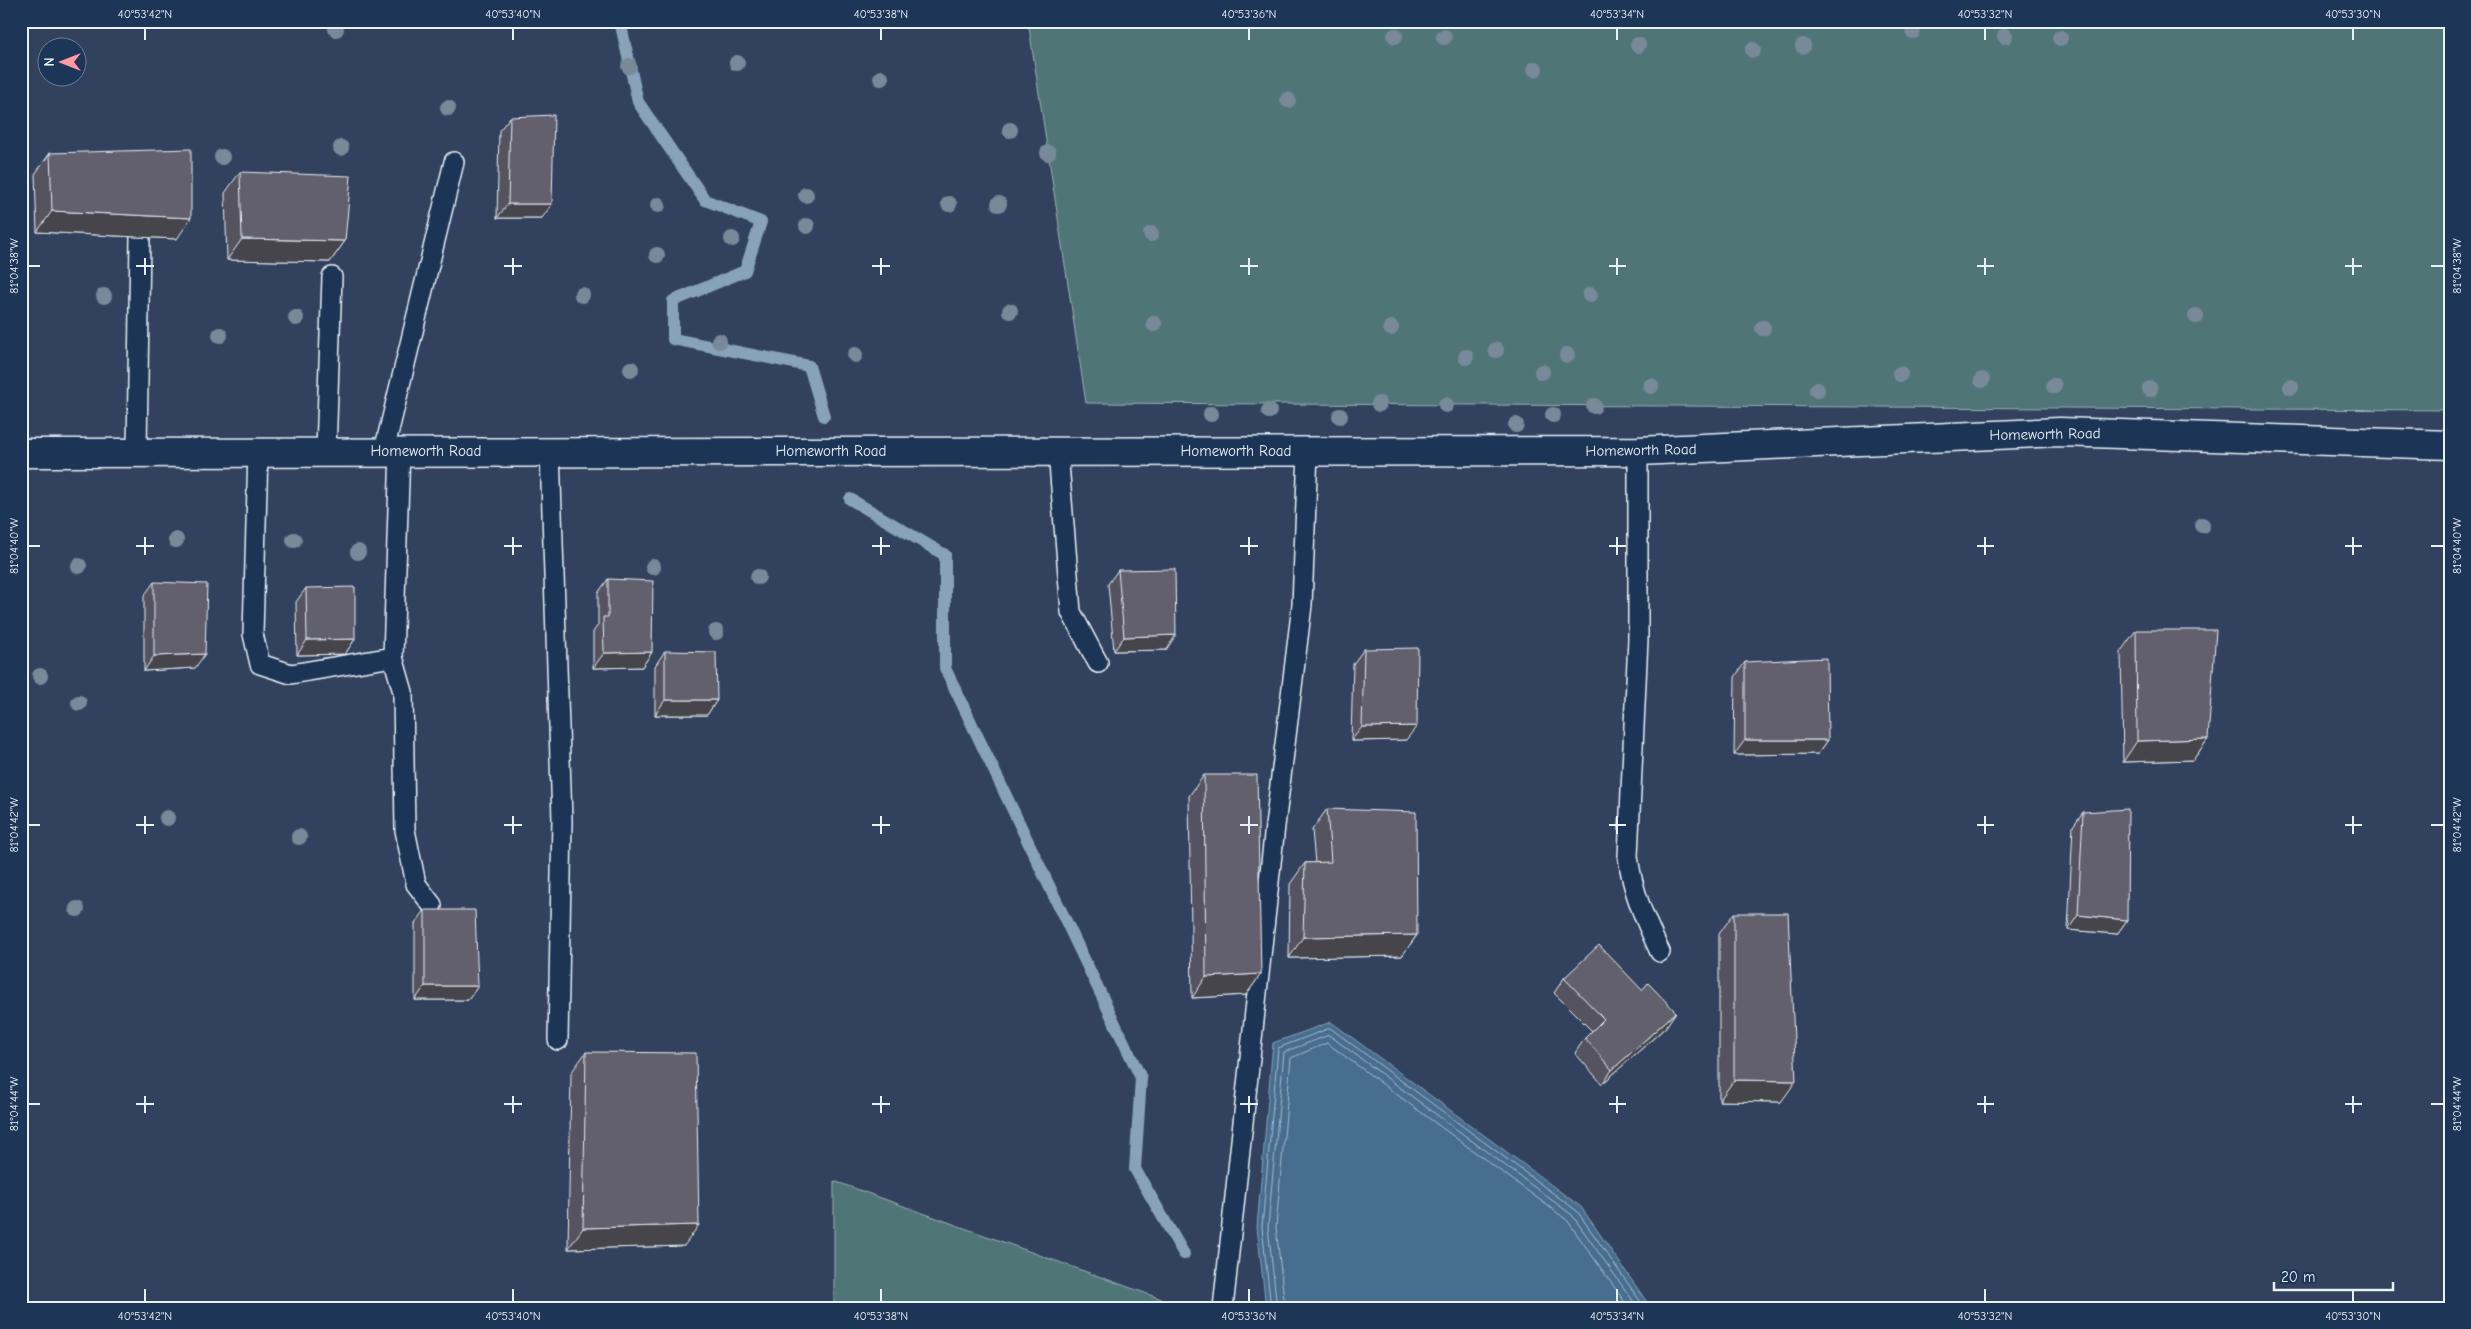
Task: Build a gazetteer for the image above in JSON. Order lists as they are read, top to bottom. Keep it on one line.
{"streets":{"street":["Homeworth Road"]},"scale_bar":"20 m","north":"left","coordinates":["40°53'42\"N","40°53'40\"N","40°53'38\"N","40°53'36\"N","40°53'34\"N","40°53'32\"N","40°53'30\"N","81°04'38\"W","81°04'40\"W","81°04'42\"W","81°04'44\"W"]}
